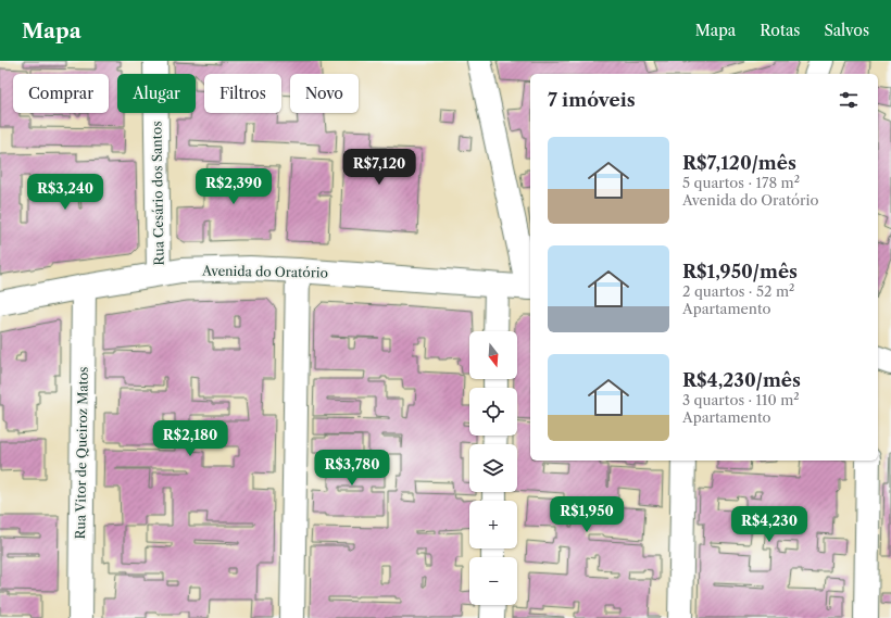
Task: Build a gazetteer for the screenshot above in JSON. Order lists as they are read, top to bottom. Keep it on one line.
{"streets":{"street":["Rua Cesário dos Santos","Avenida do Oratório","Rua Vitor de Queiroz Matos"]},"crossings":[["Rua Cesário dos Santos","Avenida do Oratório"],["Avenida do Oratório","Rua Vitor de Queiroz Matos"]],"north":"bottom","page":{"header":"Mapa","nav":["Mapa","Rotas","Salvos"],"chip":["Comprar","Alugar","Filtros","Novo"],"heading":"7 imóveis","list":[{"name":"R$7,120/mês","note":"5 quartos · 178 m² · Avenida do Oratório"},{"name":"R$1,950/mês","note":"2 quartos · 52 m² · Apartamento"},{"name":"R$4,230/mês","note":"3 quartos · 110 m² · Apartamento"}],"price":["R$7,120","R$2,390","R$3,240","R$2,180","R$3,780","R$1,950","R$4,230"],"map_buttons":["+","−"]}}
